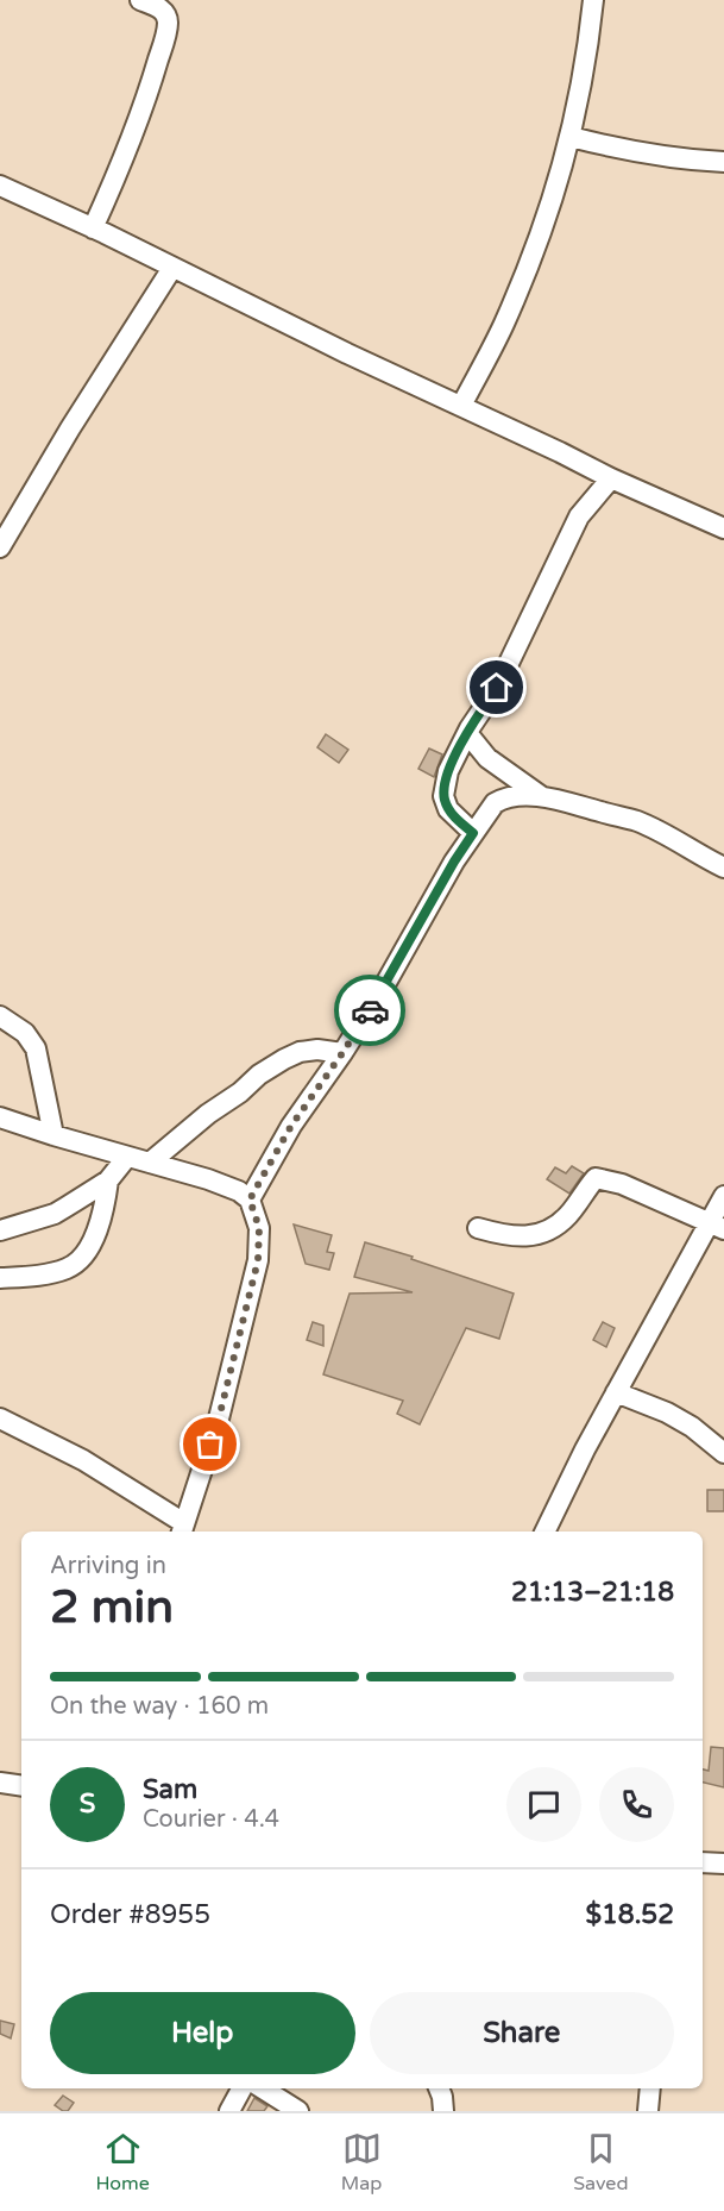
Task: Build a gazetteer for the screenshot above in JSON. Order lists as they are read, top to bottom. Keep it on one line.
{"page":{"heading":["2 min","Arriving in","21:13–21:18"],"panel":["Sam","Courier · 4.4","Order #8955","$18.52"],"bar":"On the way · 160 m","round":"S","buttons":["Help","Share"],"tabs":["Home","Map","Saved"]}}
